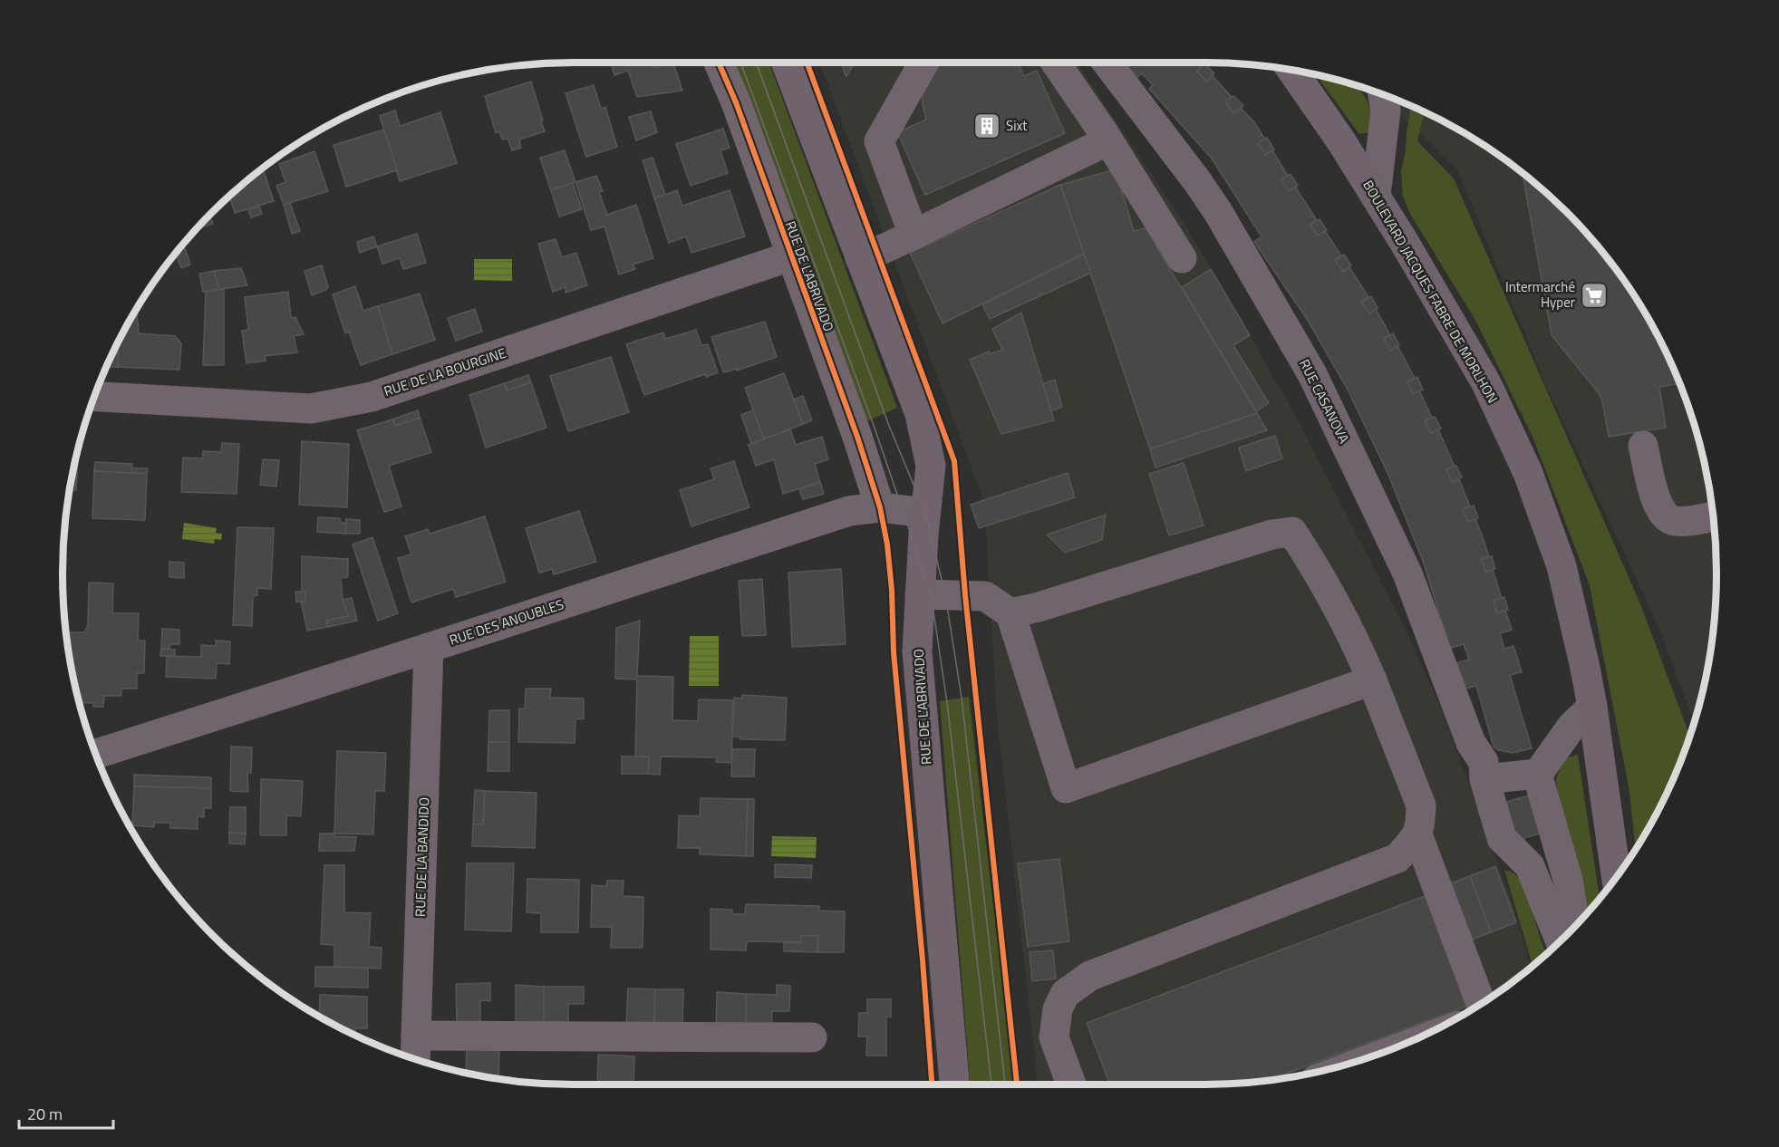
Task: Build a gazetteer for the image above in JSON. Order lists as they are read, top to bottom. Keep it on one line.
{"streets":{"main road":["RUE DE L'ABRIVADO","BOULEVARD JACQUES FABRE DE MORLHON"],"street":["RUE DE LA BOURGINE","RUE CASANOVA","RUE DES ANOUBLES","RUE DE LA BANDIDO"]},"crossings":[["RUE DE L'ABRIVADO","RUE DE LA BOURGINE"],["RUE DE L'ABRIVADO","RUE DES ANOUBLES"],["RUE DES ANOUBLES","RUE DE LA BANDIDO"]],"places":{"building":["Sixt"],"supermarket":["Intermarché Hyper"]},"scale_bar":"20 m"}
